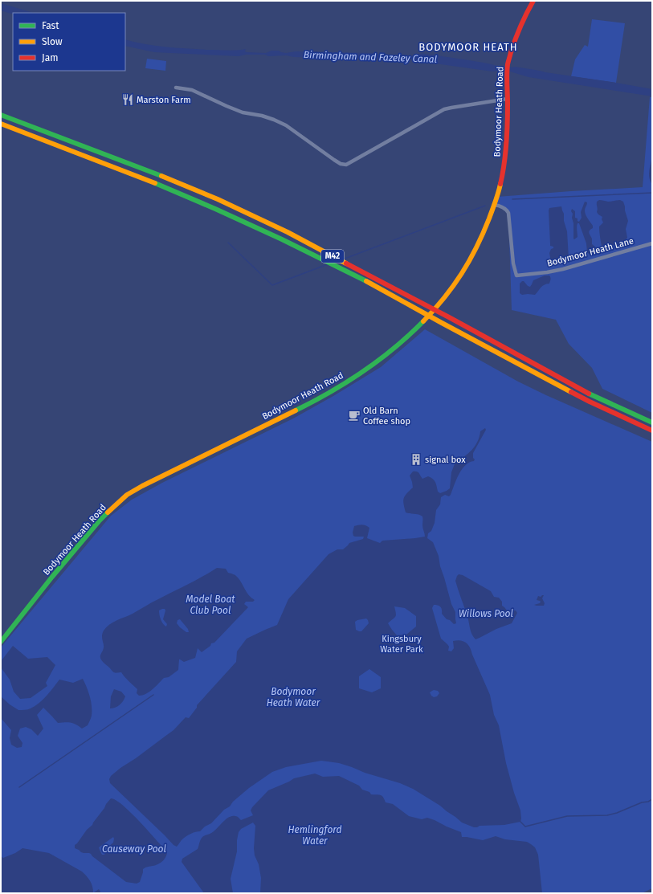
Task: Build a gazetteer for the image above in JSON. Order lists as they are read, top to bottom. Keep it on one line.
{"streets":{"main road":["Bodymoor Heath Road","M42"],"street":["Bodymoor Heath Lane"]},"crossings":[["Bodymoor Heath Road","Bodymoor Heath Lane"]],"districts":["BODYMOOR HEATH"],"water":["Birmingham and Fazeley Canal","Model Boat Club Pool","Willows Pool","Bodymoor Heath Water","Hemlingford Water","Causeway Pool"],"parks":["Kingsbury Water Park"],"places":{"restaurant":["Marston Farm"],"cafe":["Old Barn Coffee shop"],"building":["signal box"]},"legend":["Fast","Slow","Jam"]}
